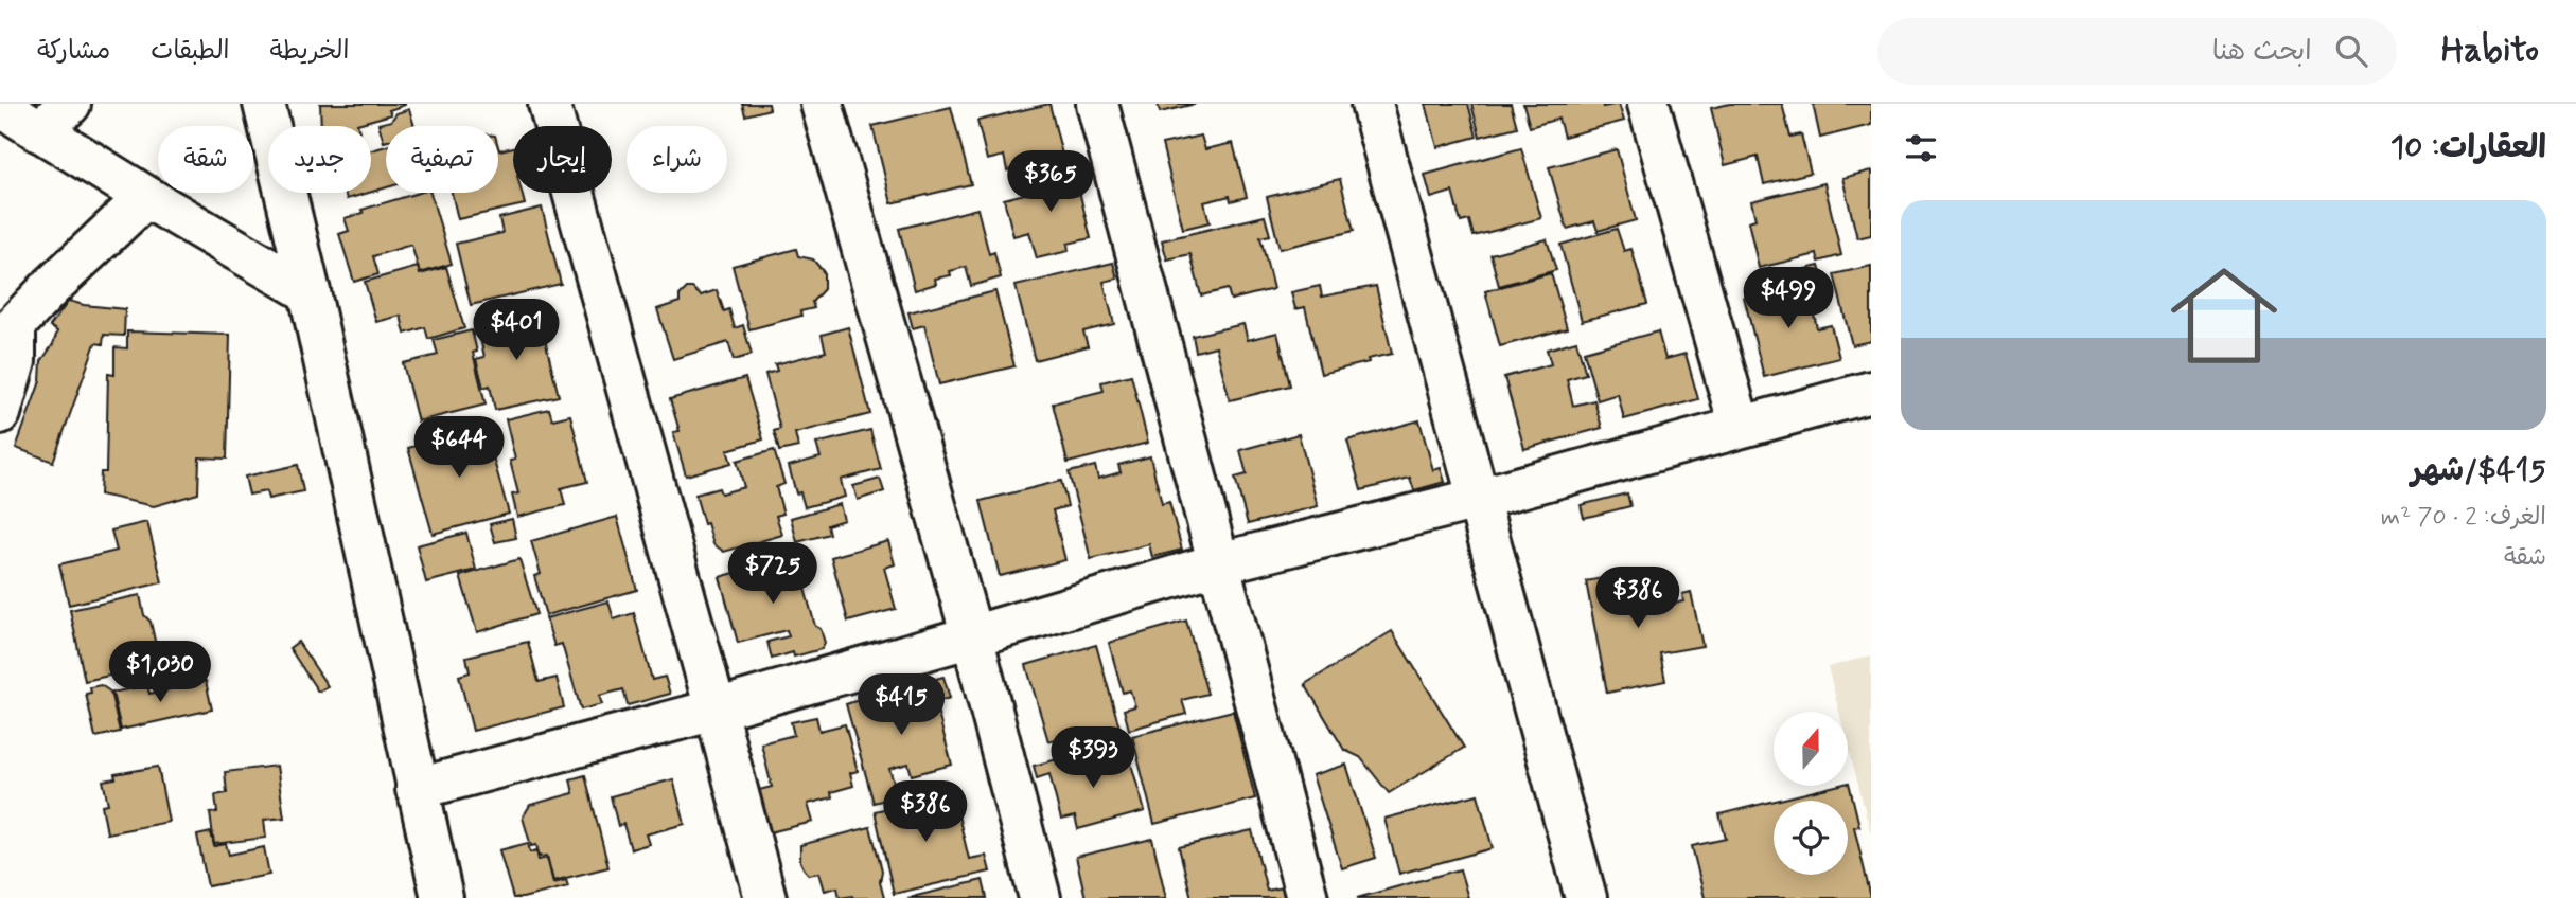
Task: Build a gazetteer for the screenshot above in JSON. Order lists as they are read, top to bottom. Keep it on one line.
{"north":"top","page":{"header":"Habito","search":"ابحث هنا","nav":["الخريطة","الطبقات","مشاركة"],"heading":"العقارات: 10","chip":["شراء","إيجار","تصفية","جديد","شقة"],"price":["$365","$499","$401","$644","$725","$386","$1,030","$415","$393","$386"],"list":[{"name":"$415/شهر","note":"الغرف: 2 · 70 m² · شقة"}]}}
